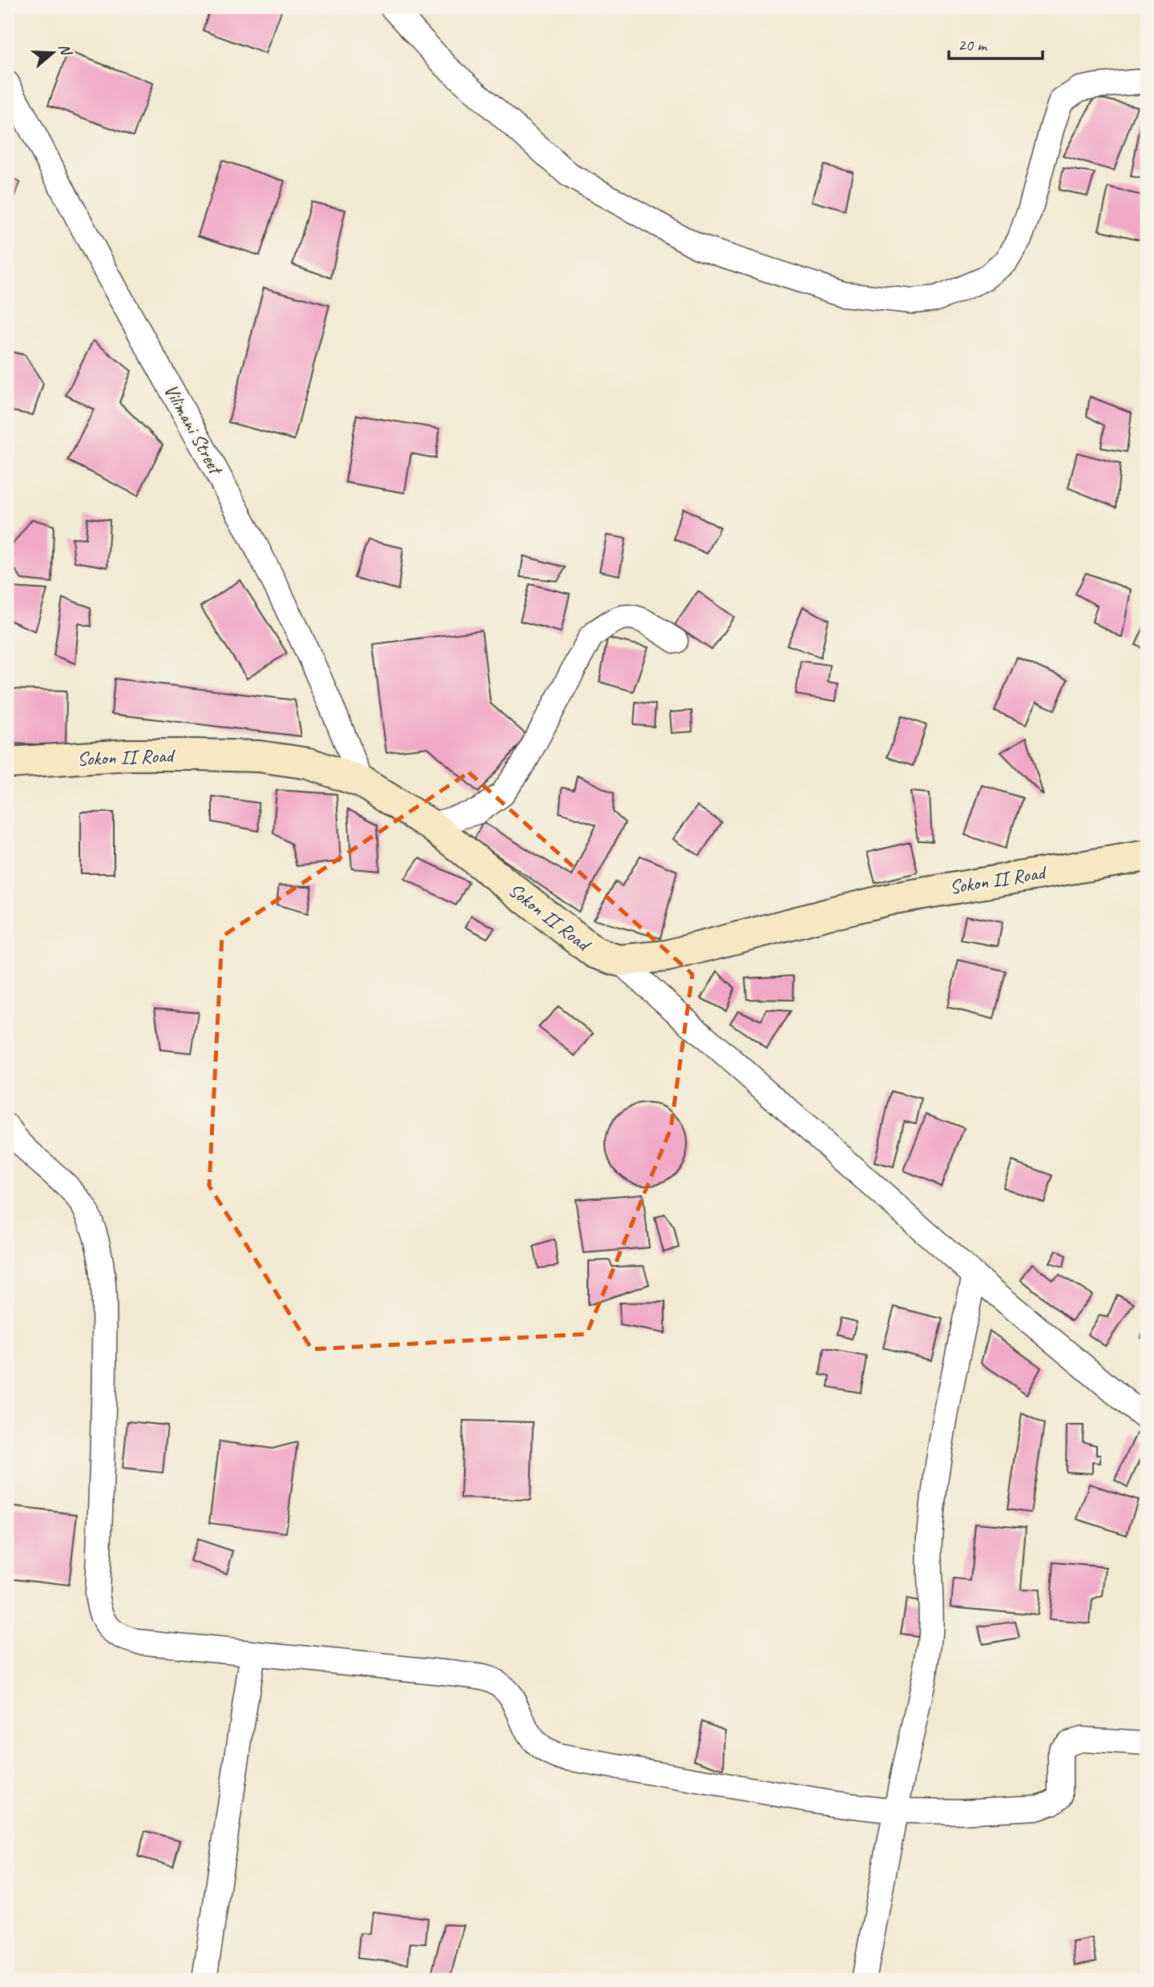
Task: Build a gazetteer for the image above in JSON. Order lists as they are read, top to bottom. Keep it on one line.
{"streets":{"street":["Vilimani Street","Sokon II Road"]},"crossings":[["Vilimani Street","Sokon II Road"]],"scale_bar":"20 m","north":"right"}
